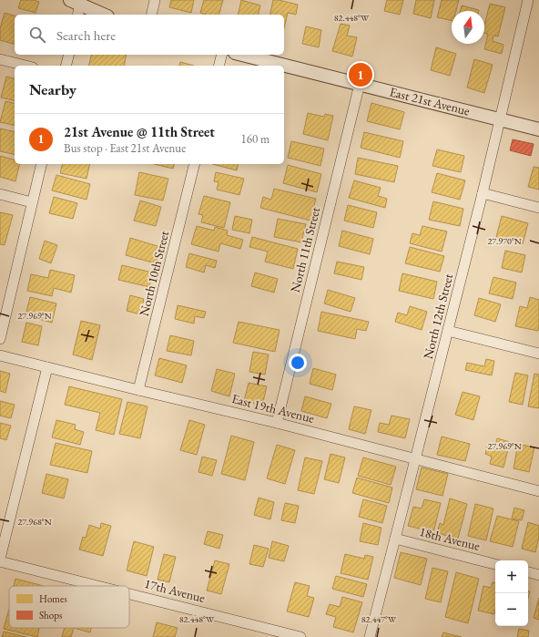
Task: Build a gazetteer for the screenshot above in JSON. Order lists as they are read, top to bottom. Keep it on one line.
{"streets":{"street":["East 21st Avenue","North 11th Street","North 10th Street","North 12th Street","East 19th Avenue","18th Avenue","17th Avenue"]},"crossings":[["East 21st Avenue","North 11th Street"],["East 21st Avenue","North 12th Street"],["North 11th Street","East 19th Avenue"],["North 10th Street","East 19th Avenue"],["North 12th Street","East 19th Avenue"],["North 12th Street","18th Avenue"]],"legend":["Homes","Shops"],"north":"top","page":{"search":"Search here","pins":"1","heading":"Nearby","list":[{"mark":"1","name":"21st Avenue @ 11th Street","note":"Bus stop · East 21st Avenue","value":"160 m"}],"map_buttons":["+","−"]},"coordinates":["82.448°W","27.970°N","27.969°N","27.968°N","82.447°W"]}
